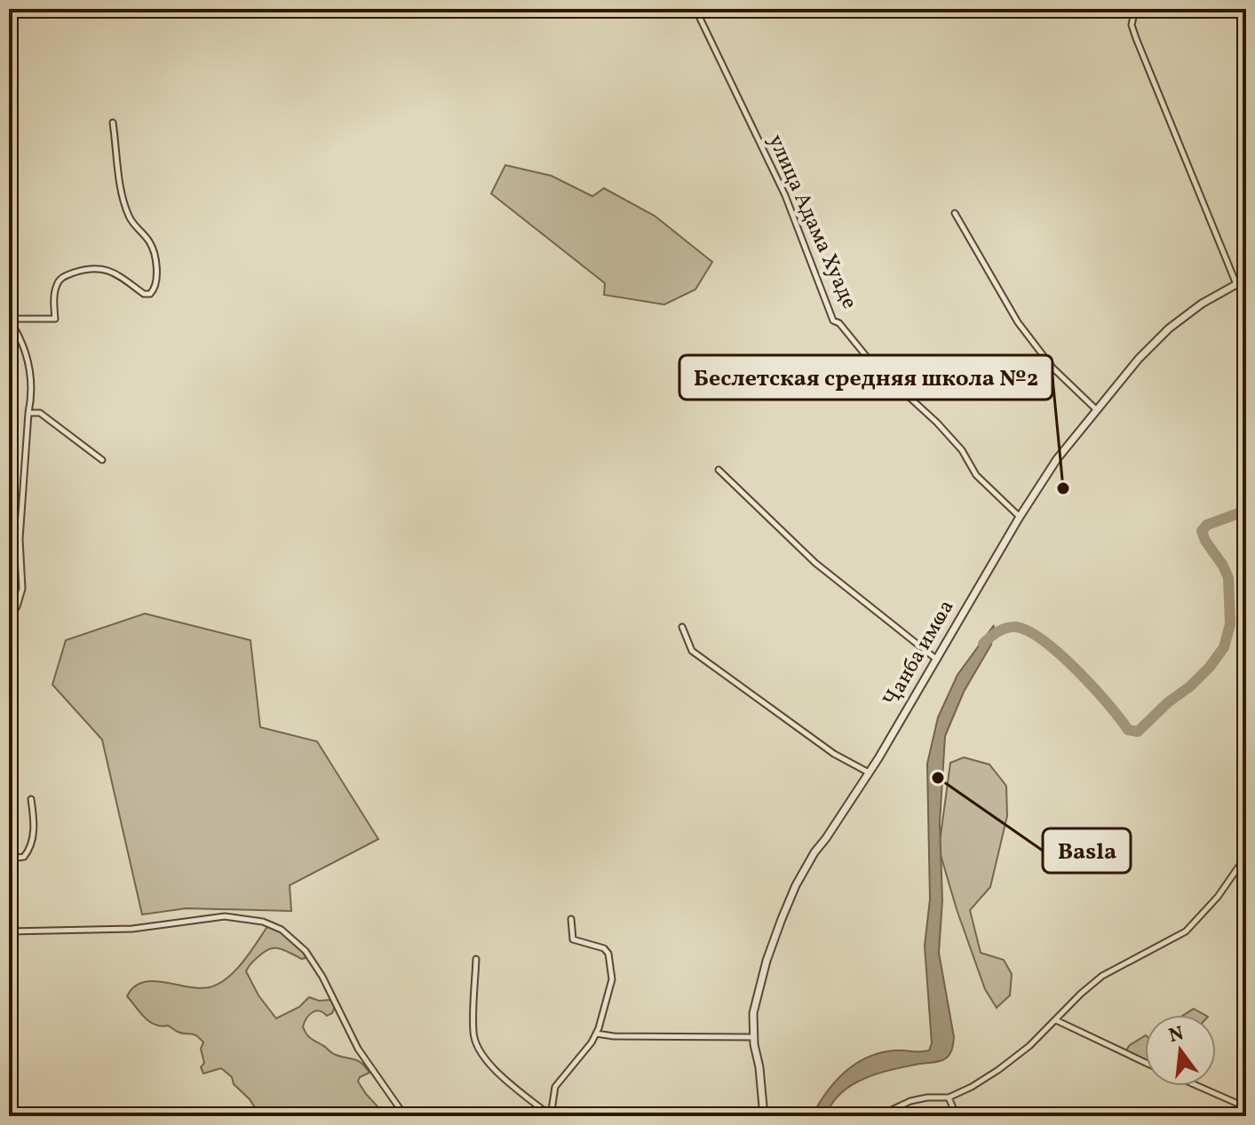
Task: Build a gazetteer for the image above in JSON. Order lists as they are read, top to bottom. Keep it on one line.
{"streets":{"street":["улица Адама Хуаде","Ҷанба имҩа"]},"crossings":[["улица Адама Хуаде","Ҷанба имҩа"]],"places":["Беслетская средняя школа №2","Basla"],"north":"top"}
